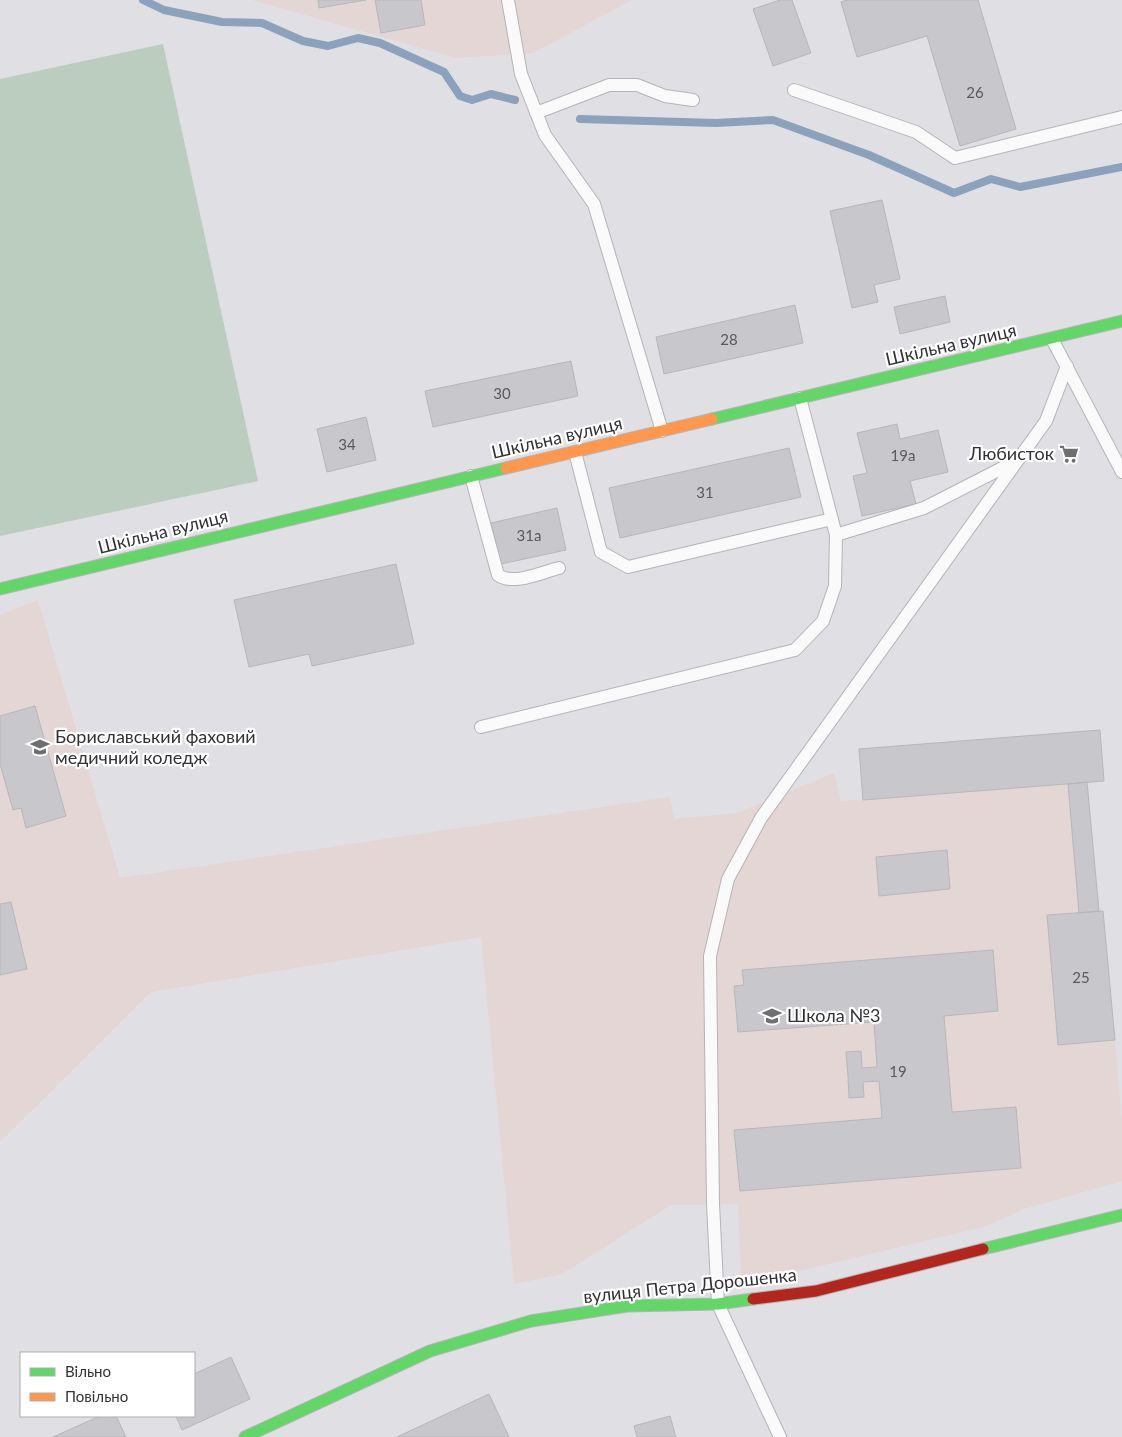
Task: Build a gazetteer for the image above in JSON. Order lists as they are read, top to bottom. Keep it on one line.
{"streets":{"street":["Шкільна вулиця","вулиця Петра Дорошенка"]},"places":{"supermarket":["Любисток"],"school or university":["Бориславський фаховий медичний коледж","Школа №3"]},"house_numbers":["26","28","30","34","19а","31","31а","25","19"],"legend":["Вільно","Повільно"]}
